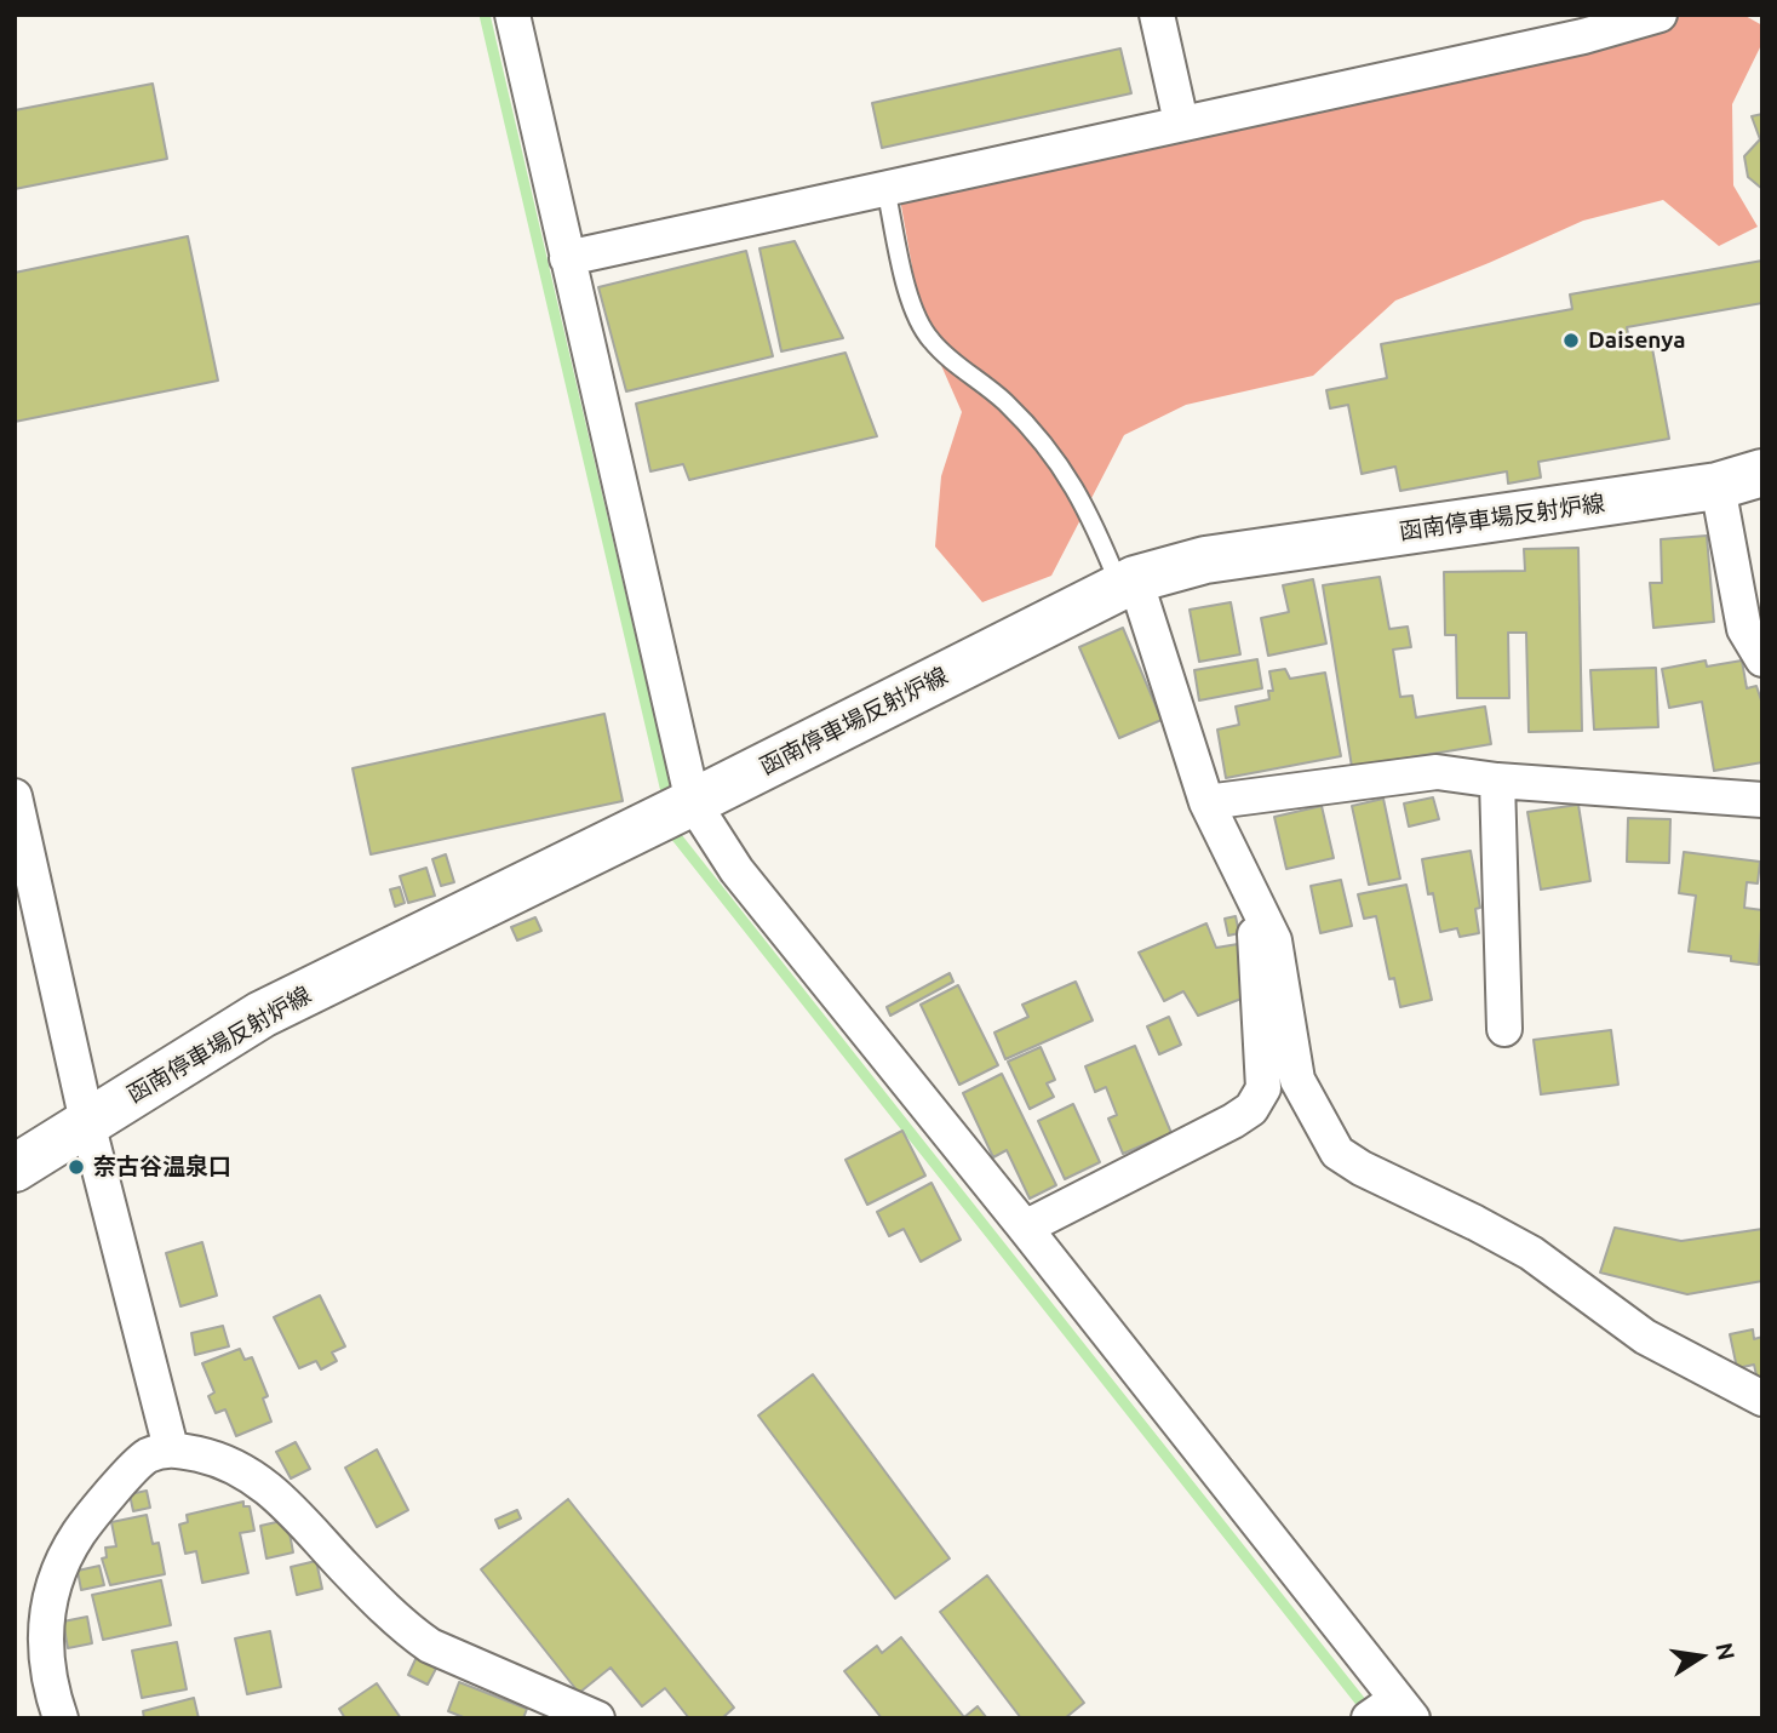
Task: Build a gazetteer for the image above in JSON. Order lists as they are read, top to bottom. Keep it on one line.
{"streets":{"main road":["函南停車場反射炉線"]},"places":["Daisenya","奈古谷温泉口"],"north":"right"}
